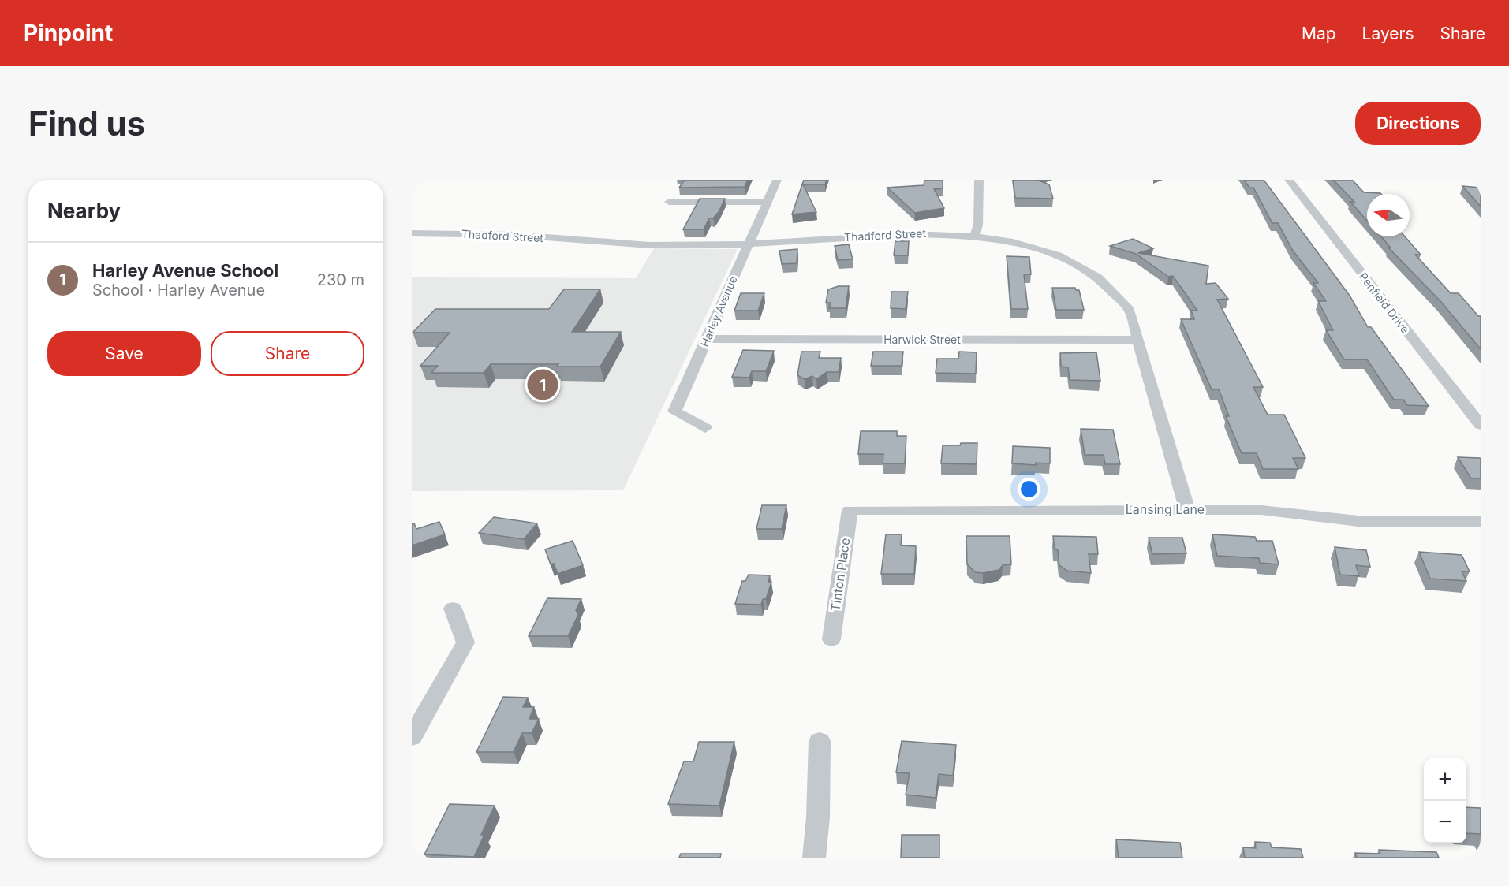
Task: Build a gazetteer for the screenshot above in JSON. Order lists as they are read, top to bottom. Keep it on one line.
{"streets":{"street":["Thadford Street","Penfield Drive","Harley Avenue","Harwick Street","Lansing Lane","Tinton Place"]},"crossings":[["Thadford Street","Harley Avenue"],["Thadford Street","Harwick Street"],["Thadford Street","Lansing Lane"],["Harley Avenue","Harwick Street"],["Lansing Lane","Tinton Place"]],"north":"left","page":{"header":"Pinpoint","nav":["Map","Layers","Share"],"buttons":["Directions",["Save","Share"]],"title":"Find us","heading":"Nearby","list":[{"mark":"1","name":"Harley Avenue School","note":"School · Harley Avenue","value":"230 m"}],"pins":"1","map_buttons":["+","−"]}}
